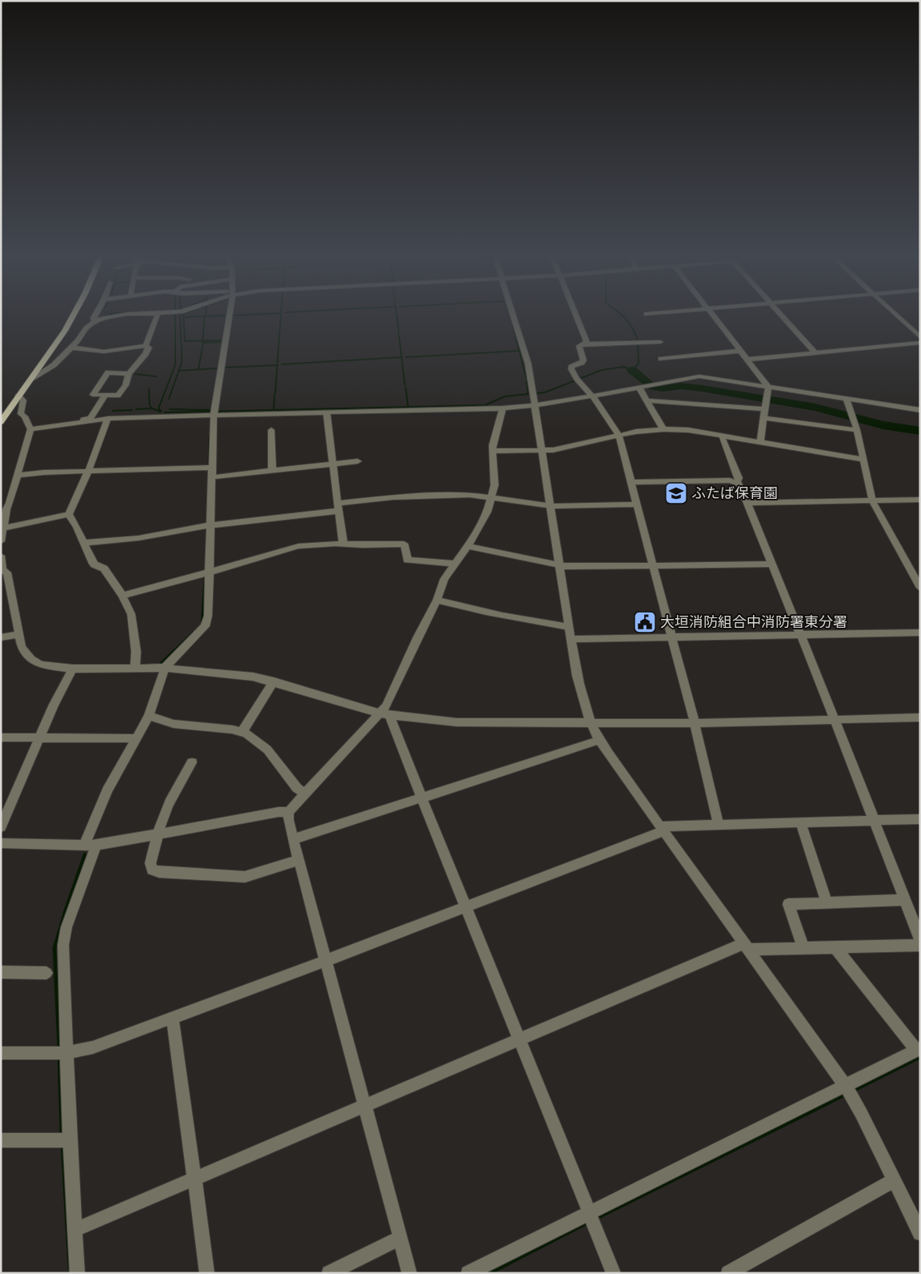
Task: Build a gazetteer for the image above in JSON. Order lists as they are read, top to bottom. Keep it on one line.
{"places":{"school or university":["ふたば保育園"],"public building":["大垣消防組合中消防署東分署"]}}
